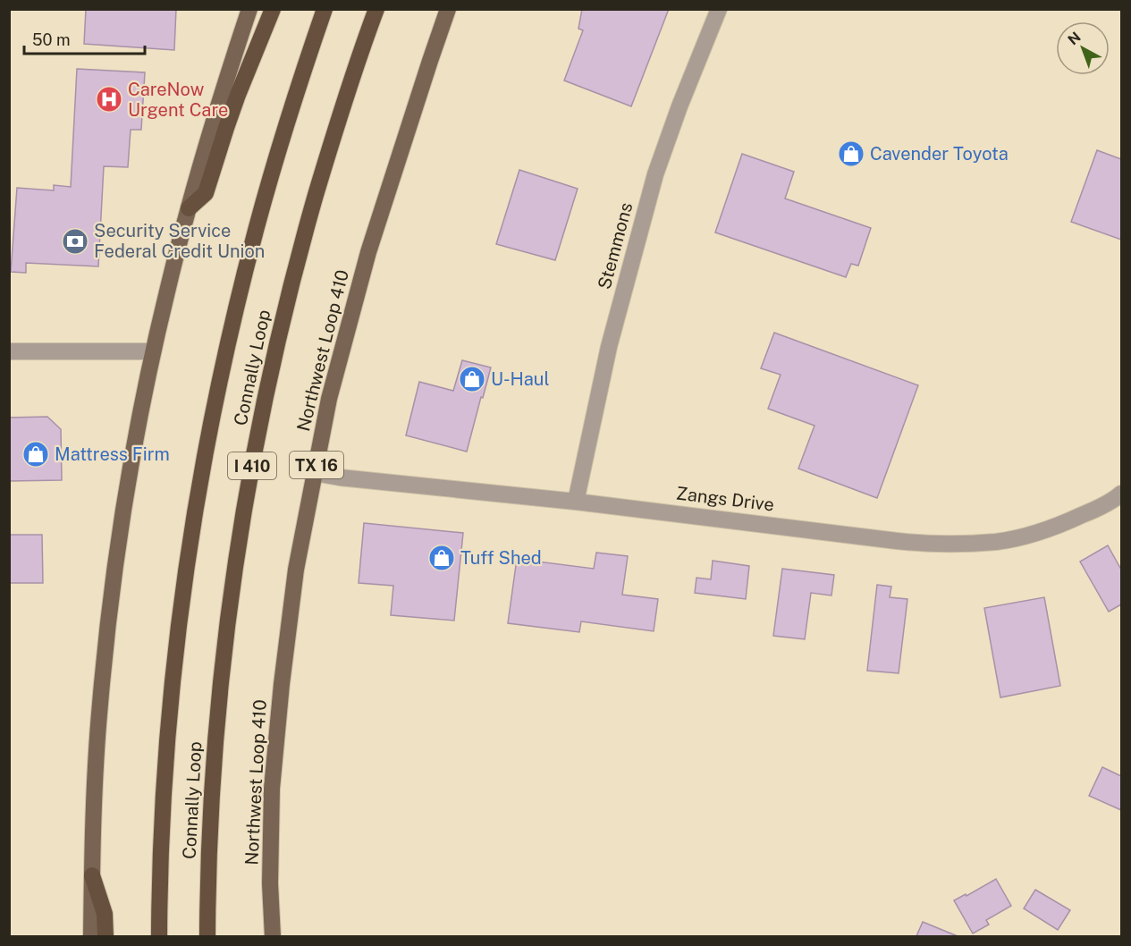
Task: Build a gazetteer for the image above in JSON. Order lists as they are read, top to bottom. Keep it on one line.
{"streets":{"highway":["Connally Loop","I 410"],"main road":["Northwest Loop 410","TX 16"],"street":["Stemmons","Zangs Drive"]},"crossings":[["Stemmons","Zangs Drive"],["Northwest Loop 410","Zangs Drive"]],"places":{"hospital":["CareNow Urgent Care"],"shop":["Cavender Toyota","U-Haul","Mattress Firm","Tuff Shed"],"bank":["Security Service Federal Credit Union"]},"scale_bar":"50 m","north":"top left"}
